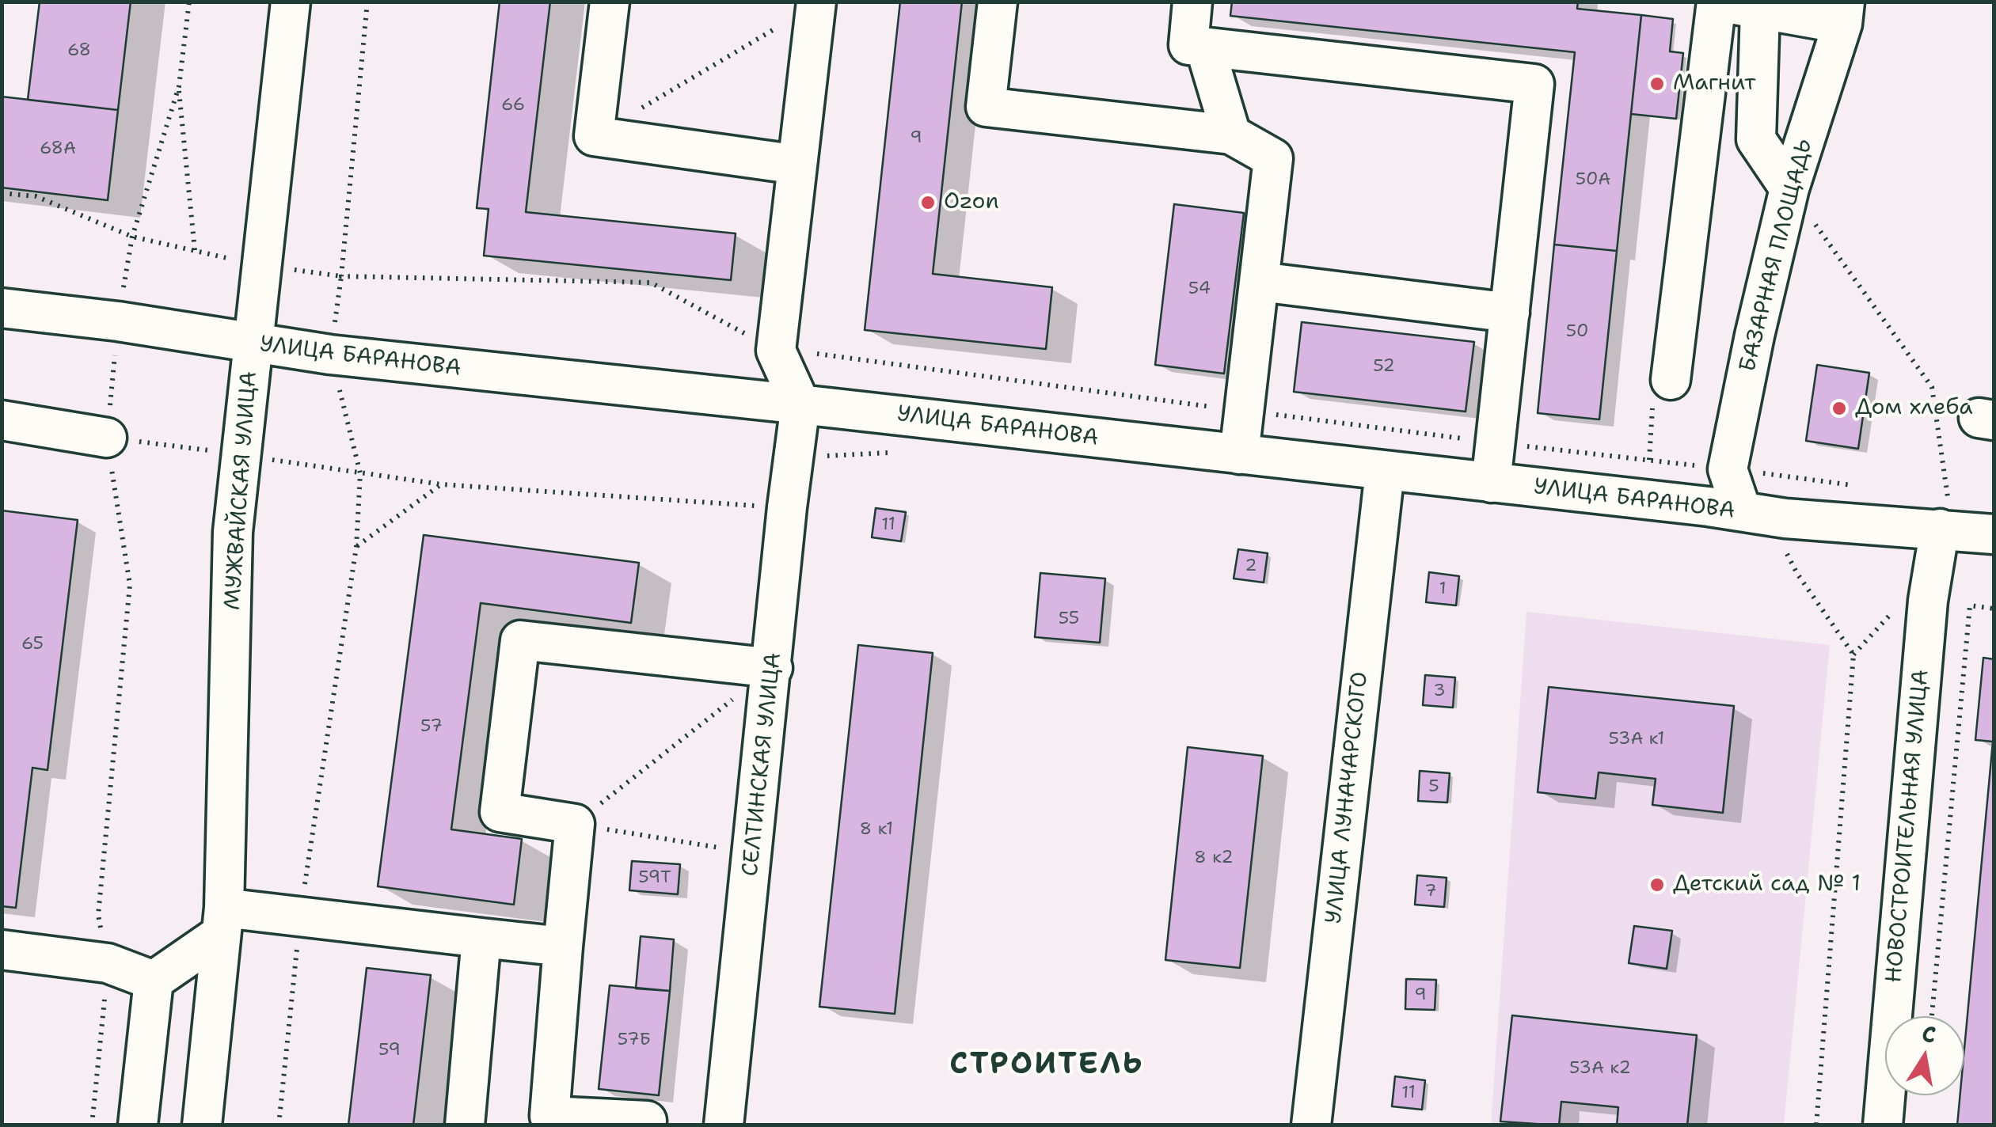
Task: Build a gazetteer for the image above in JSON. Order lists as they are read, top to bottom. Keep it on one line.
{"streets":{"street":["БАЗАРНАЯ ПЛОЩАДЬ","УЛИЦА БАРАНОВА","МУЖВАЙСКАЯ УЛИЦА","СЕЛТИНСКАЯ УЛИЦА","УЛИЦА ЛУНАЧАРСКОГО","НОВОСТРОИТЕЛЬНАЯ УЛИЦА"]},"crossings":[["БАЗАРНАЯ ПЛОЩАДЬ","УЛИЦА БАРАНОВА"],["УЛИЦА БАРАНОВА","МУЖВАЙСКАЯ УЛИЦА"],["УЛИЦА БАРАНОВА","СЕЛТИНСКАЯ УЛИЦА"],["УЛИЦА БАРАНОВА","УЛИЦА ЛУНАЧАРСКОГО"],["УЛИЦА БАРАНОВА","НОВОСТРОИТЕЛЬНАЯ УЛИЦА"]],"districts":["СТРОИТЕЛЬ"],"places":["Магнит","Ozon","Дом хлеба","Детский сад № 1"],"house_numbers":["68","66","9","68А","50А","54","50","52","11","2","1","55","65","3","57","53А к1","5","8 к1","8 к2","59Т","7","9","57Б","59","53А к2","11"],"north":"top"}
